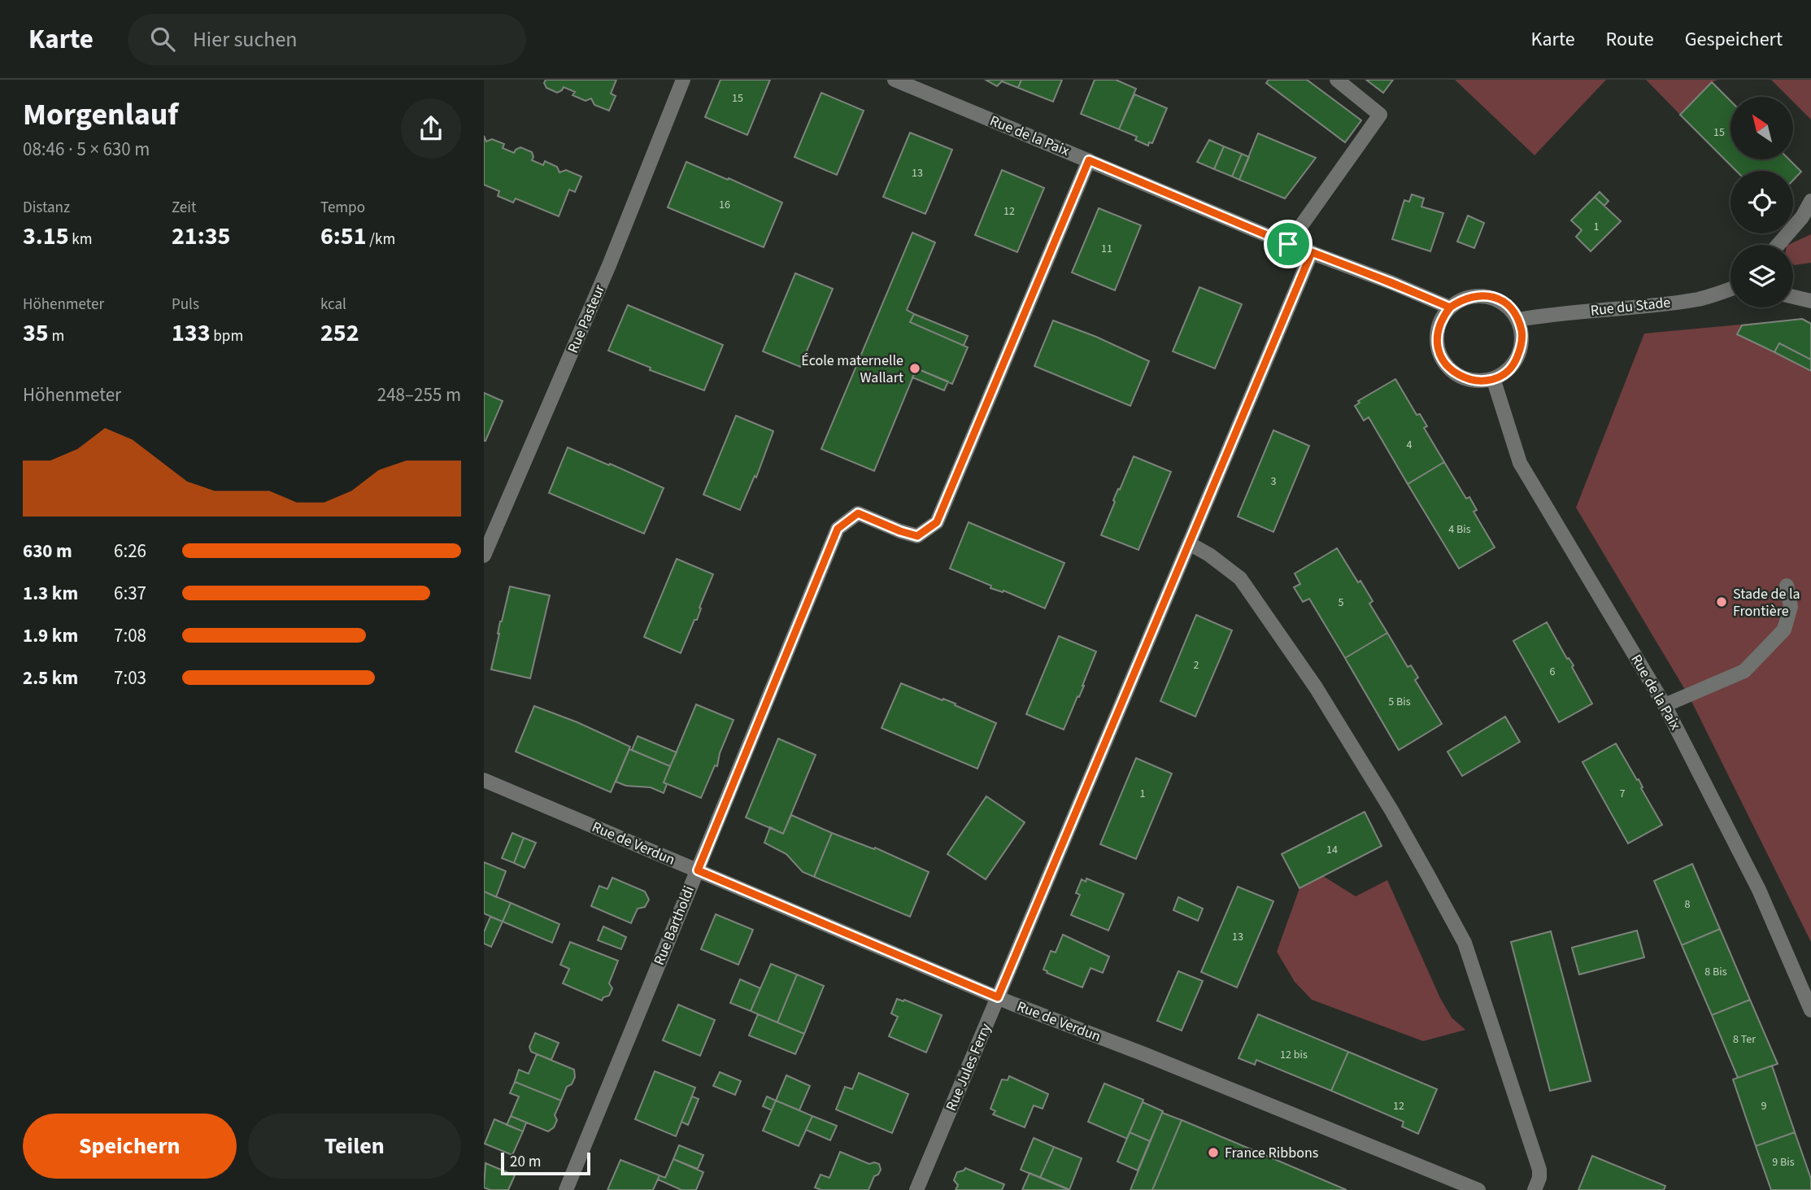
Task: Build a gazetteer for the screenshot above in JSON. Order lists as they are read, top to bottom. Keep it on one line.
{"streets":{"street":["Rue de la Paix","Rue du Stade","Rue Pasteur","Rue de Verdun","Rue Bartholdi","Rue Jules Ferry"]},"crossings":[["Rue de la Paix","Rue du Stade"],["Rue de la Paix","Rue Bartholdi"],["Rue de la Paix","Rue Jules Ferry"],["Rue de Verdun","Rue Bartholdi"],["Rue de Verdun","Rue Jules Ferry"]],"places":["École maternelle Wallart","Stade de la Frontière","France Ribbons"],"house_numbers":["15","15","13","16","12","1","11","4","3","4 Bis","5","2","6","5 Bis","1","7","14","8","13","8 Bis","8 Ter","12 bis","12","9","9 Bis"],"scale_bar":"20 m","north":"top left","page":{"header":"Karte","search":"Hier suchen","nav":["Karte","Route","Gespeichert"],"heading":["Morgenlauf","08:46 · 5 × 630 m"],"stats":[["Distanz","3.15 km"],["Zeit","21:35"],["Tempo","6:51 /km"],["Höhenmeter","35 m"],["Puls","133 bpm"],["kcal","252"]],"chart":["Höhenmeter","248–255 m"],"list":[{"name":"630 m","note":"6:26"},{"name":"1.3 km","note":"6:37"},{"name":"1.9 km","note":"7:08"},{"name":"2.5 km","note":"7:03"}],"buttons":["Speichern","Teilen"],"scale":"20 m"}}
